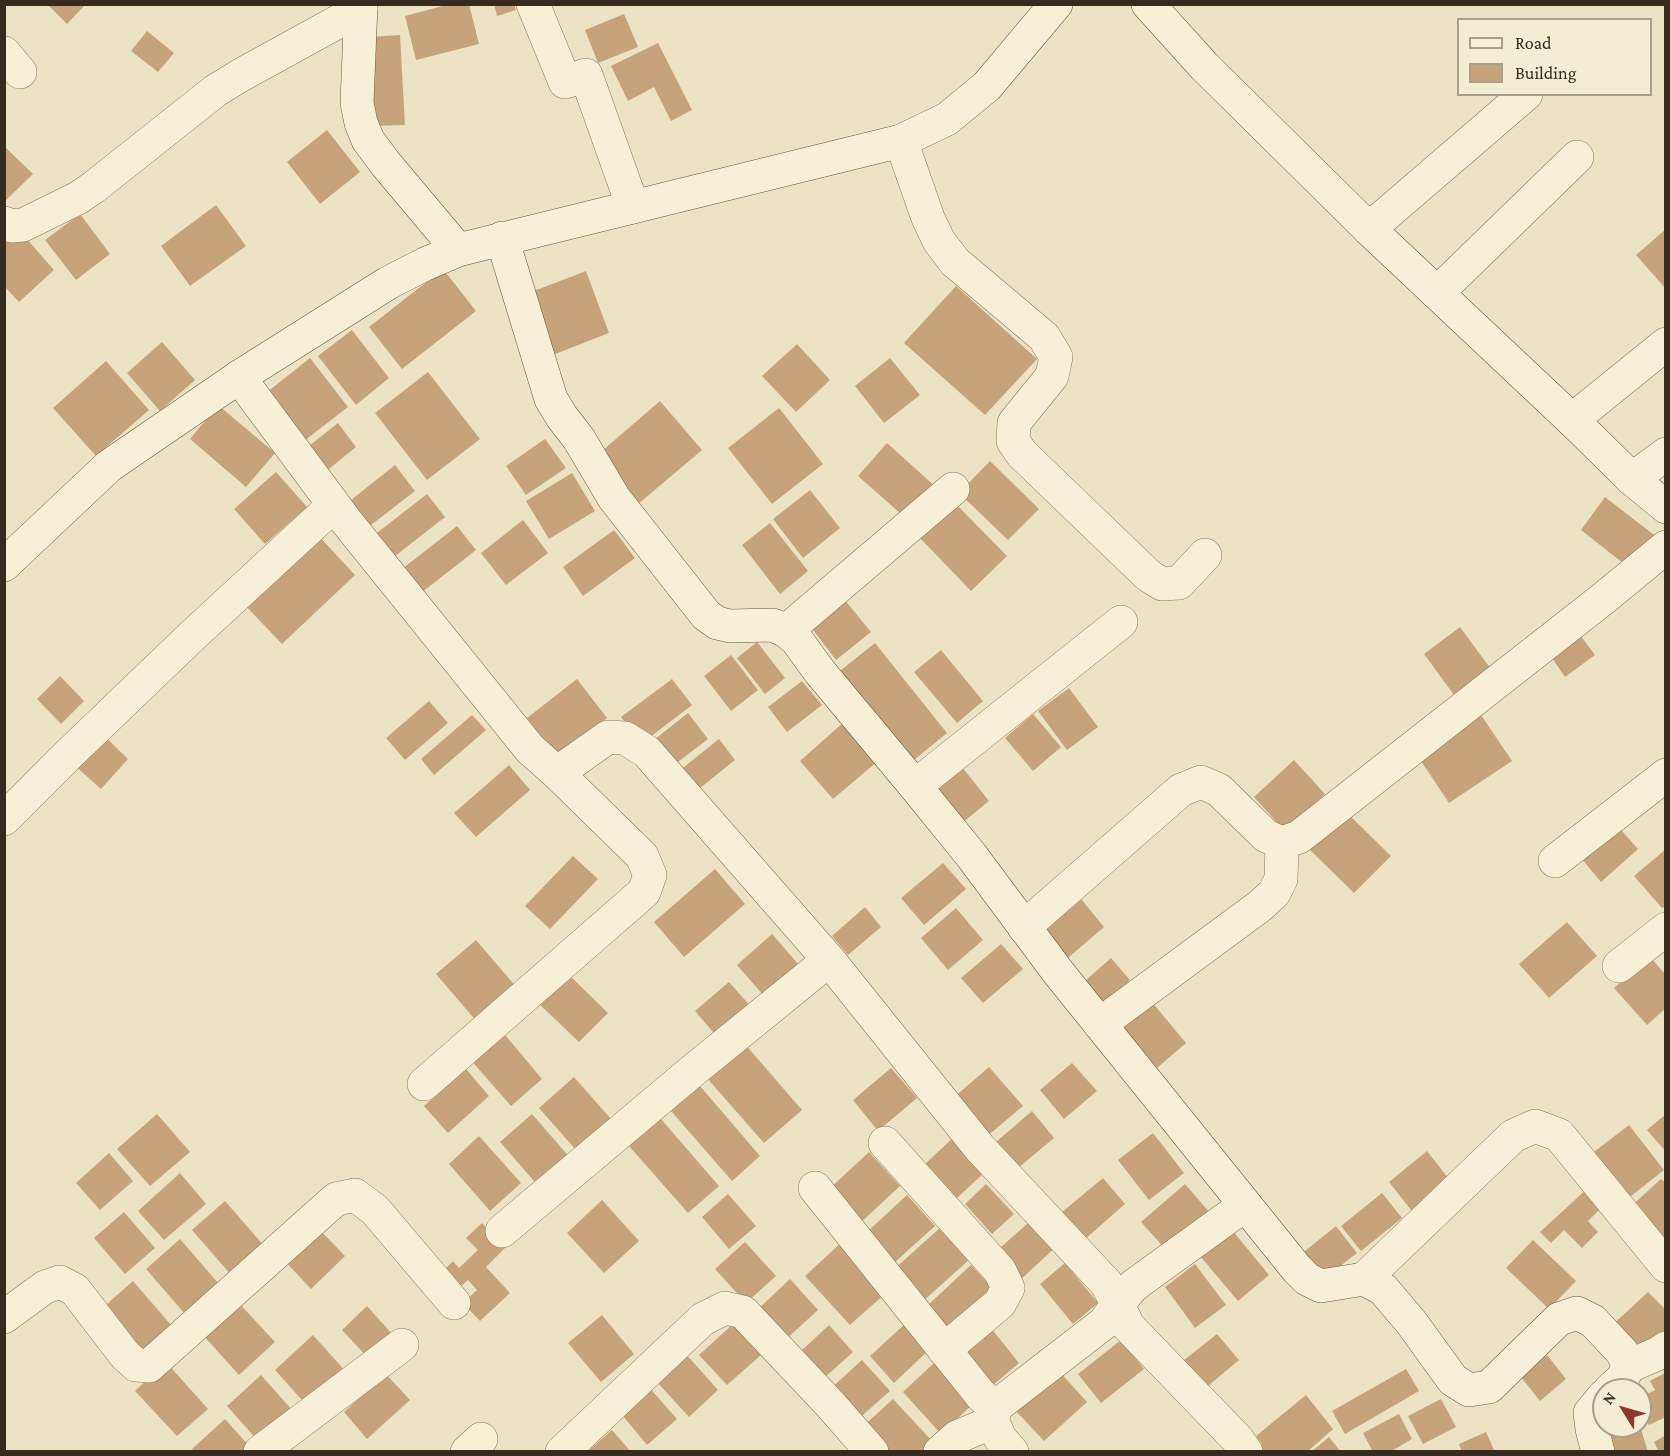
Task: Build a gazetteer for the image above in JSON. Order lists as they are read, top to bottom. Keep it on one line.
{"legend":["Road","Building"],"north":"top left"}
